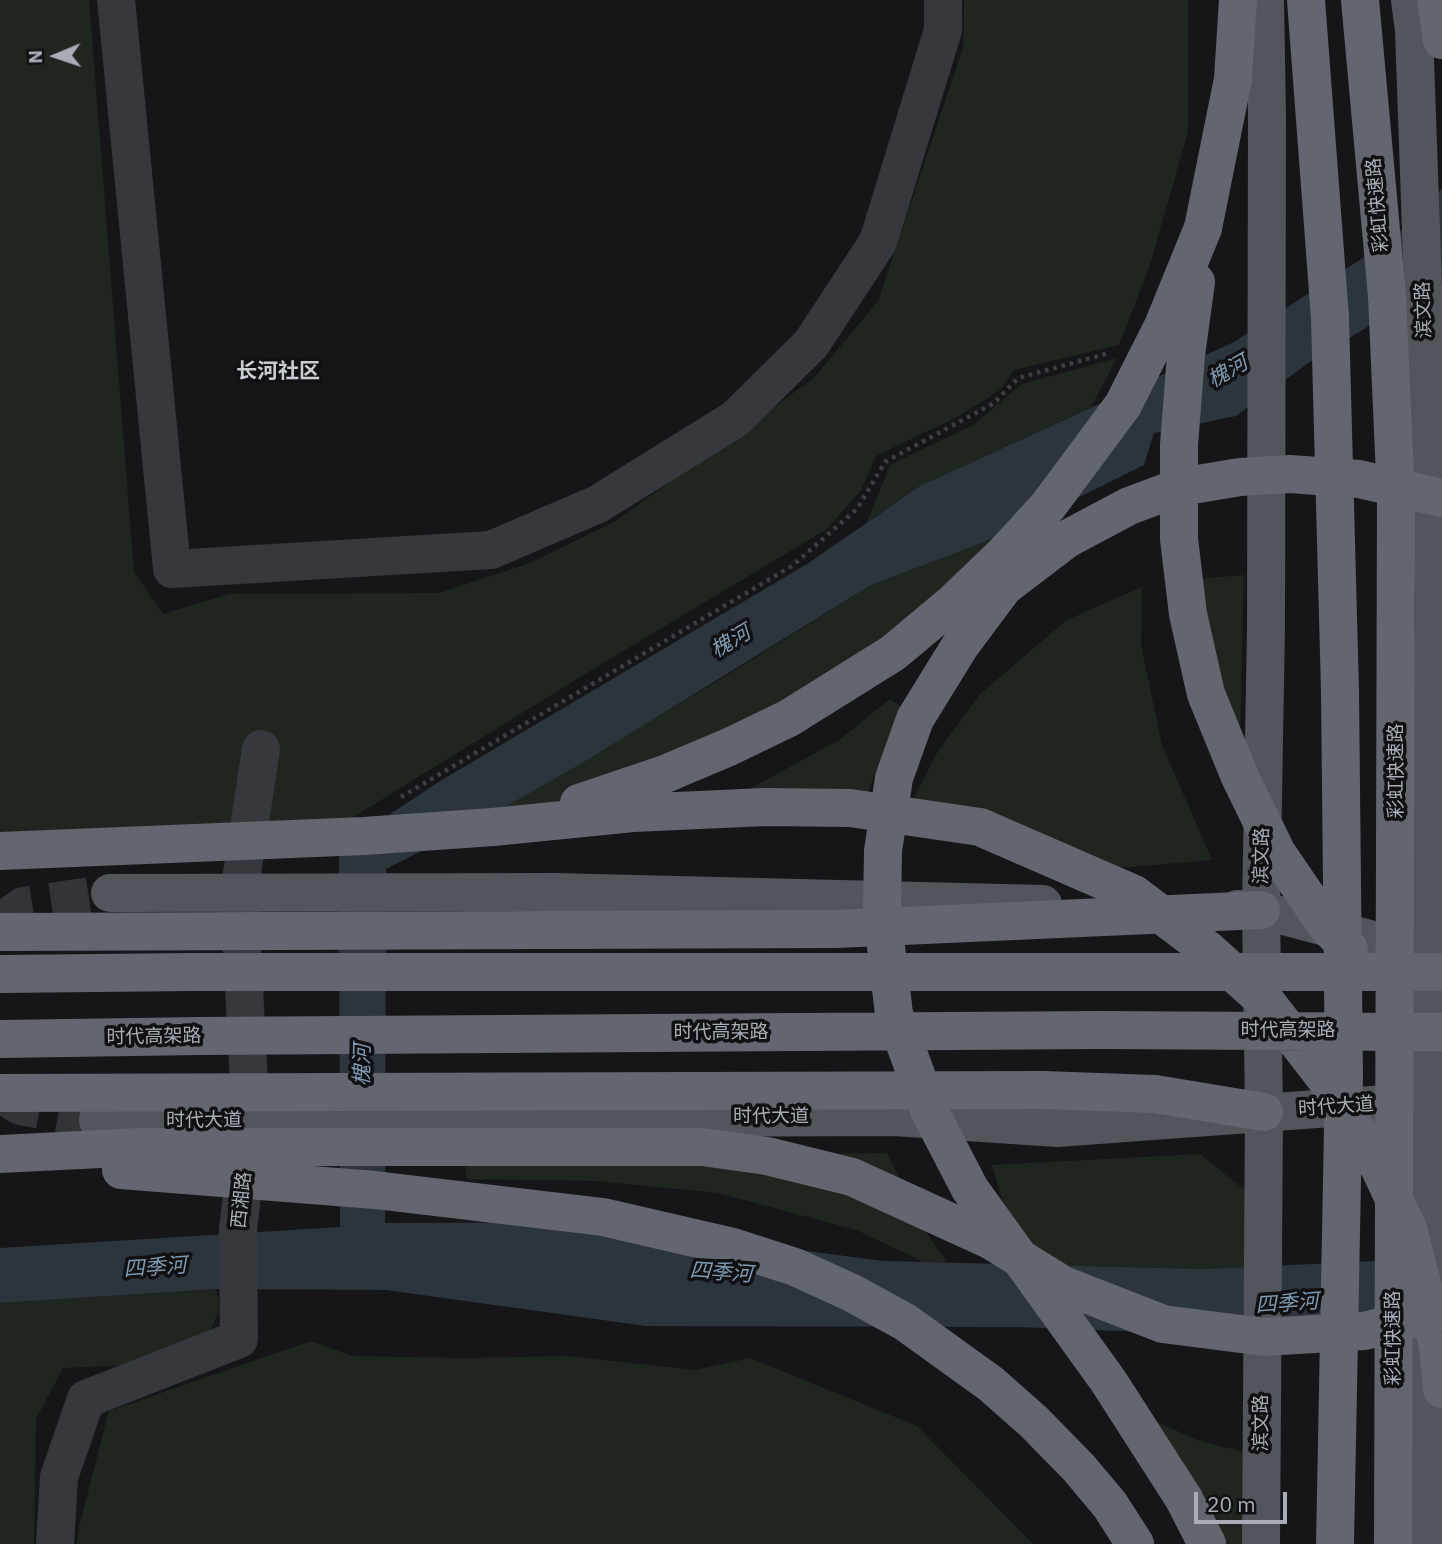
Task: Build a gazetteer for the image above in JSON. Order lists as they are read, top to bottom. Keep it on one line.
{"streets":{"highway":["彩虹快速路","时代高架路"],"main road":["滨文路","时代大道"],"street":["西湘路"]},"crossings":[["滨文路","时代大道"],["时代大道","西湘路"]],"districts":["长河社区"],"water":["槐河","四季河"],"scale_bar":"20 m","north":"left"}
